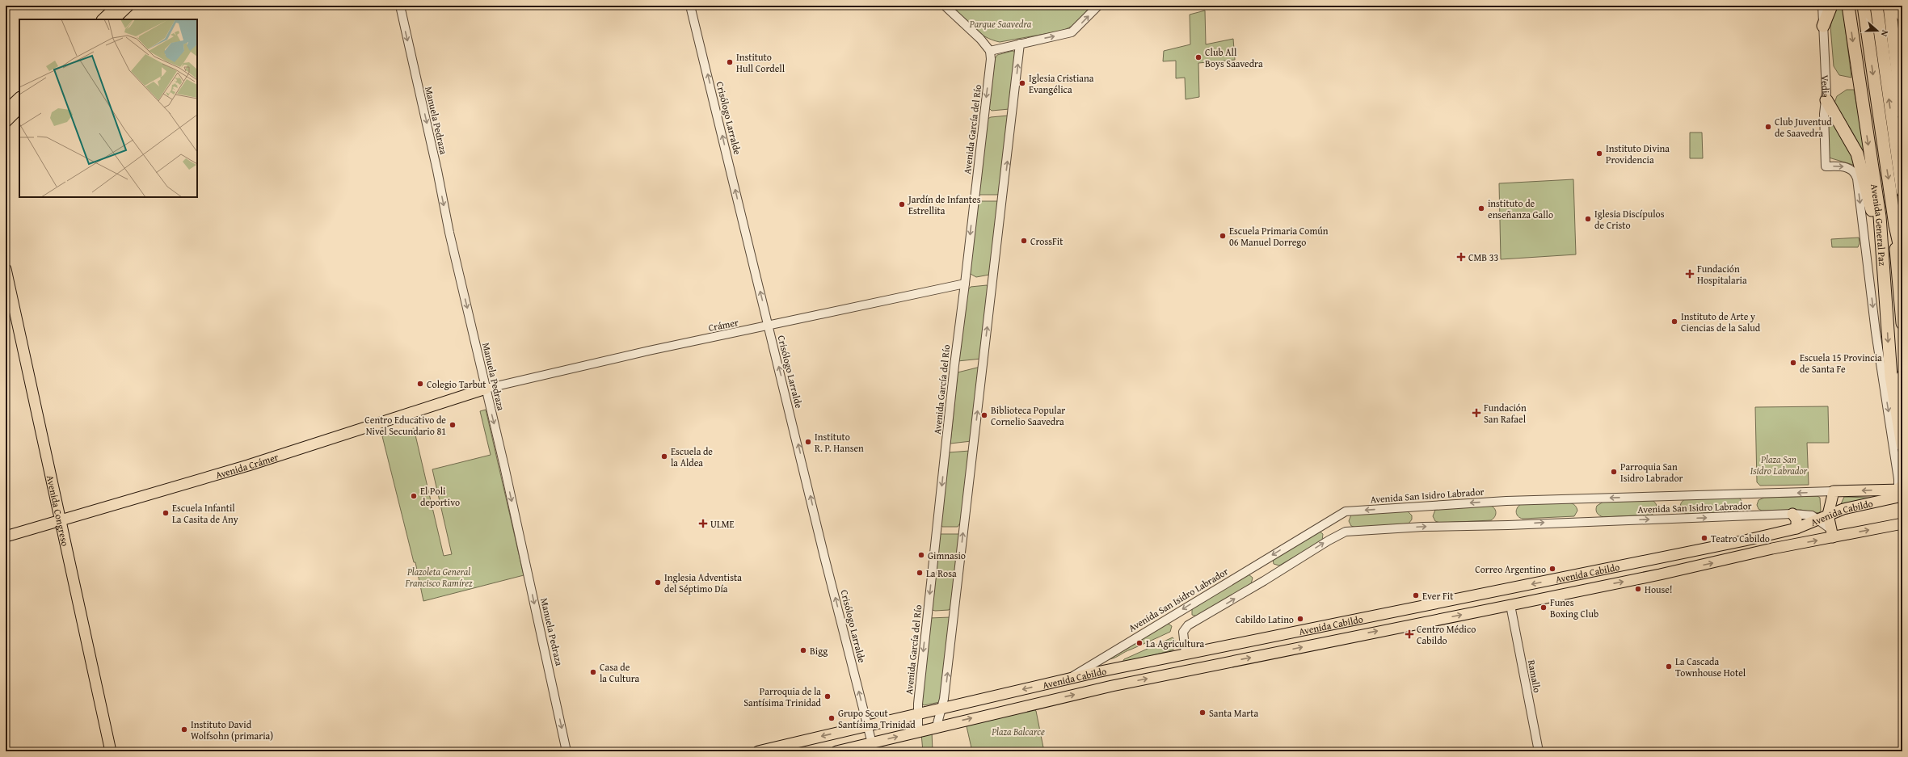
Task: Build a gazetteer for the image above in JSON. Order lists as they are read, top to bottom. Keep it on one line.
{"streets":{"highway":["Avenida General Paz"],"main road":["Avenida Crámer","Avenida Congreso","Avenida Cabildo"],"street":["Vedia","Crisólogo Larralde","Manuela Pedraza","Avenida García del Río","Crámer","Avenida San Isidro Labrador","Ramallo"]},"crossings":[["Vedia","Avenida General Paz"],["Crisólogo Larralde","Crámer"],["Crisólogo Larralde","Avenida Cabildo"],["Manuela Pedraza","Crámer"],["Manuela Pedraza","Avenida Crámer"],["Avenida García del Río","Crámer"],["Avenida García del Río","Avenida Cabildo"],["Avenida General Paz","Avenida Cabildo"],["Crámer","Avenida Crámer"],["Avenida Crámer","Avenida Congreso"],["Avenida San Isidro Labrador","Avenida Cabildo"],["Avenida Cabildo","Ramallo"]],"one_way":["Crisólogo Larralde","Manuela Pedraza"],"parks":["Parque Saavedra","Plaza San Isidro Labrador","Plazoleta General Francisco Ramírez","Plaza Balcarce"],"places":{"other":["Club All Boys Saavedra","Instituto Hull Cordell","Iglesia Cristiana Evangélica","Club Juventud de Saavedra","Instituto Divina Providencia","Jardín de Infantes Estrellita","instituto de enseñanza Gallo","Iglesia Discípulos de Cristo","Escuela Primaria Común 06 Manuel Dorrego","CrossFit","Instituto de Arte y Ciencias de la Salud","Escuela 15 Provincia de Santa Fe","Colegio Tarbut","Biblioteca Popular Cornelio Saavedra","Centro Educativo de Nivel Secundario 81","Instituto R. P. Hansen","Escuela de la Aldea","Parroquia San Isidro Labrador","El Poli deportivo","Escuela Infantil La Casita de Any","Teatro Cabildo","Gimnasio","Correo Argentino","La Rosa","Inglesia Adventista del Séptimo Día","House!","Ever Fit","Funes Boxing Club","Cabildo Latino","La Agricultura","Bigg","La Cascada Townhouse Hotel","Casa de la Cultura","Parroquia de la Santísima Trinidad","Santa Marta","Grupo Scout Santísima Trinidad","Instituto David Wolfsohn (primaria)"],"health":["CMB 33","Fundación Hospitalaria","Fundación San Rafael","ULME","Centro Médico Cabildo"]},"north":"right"}
